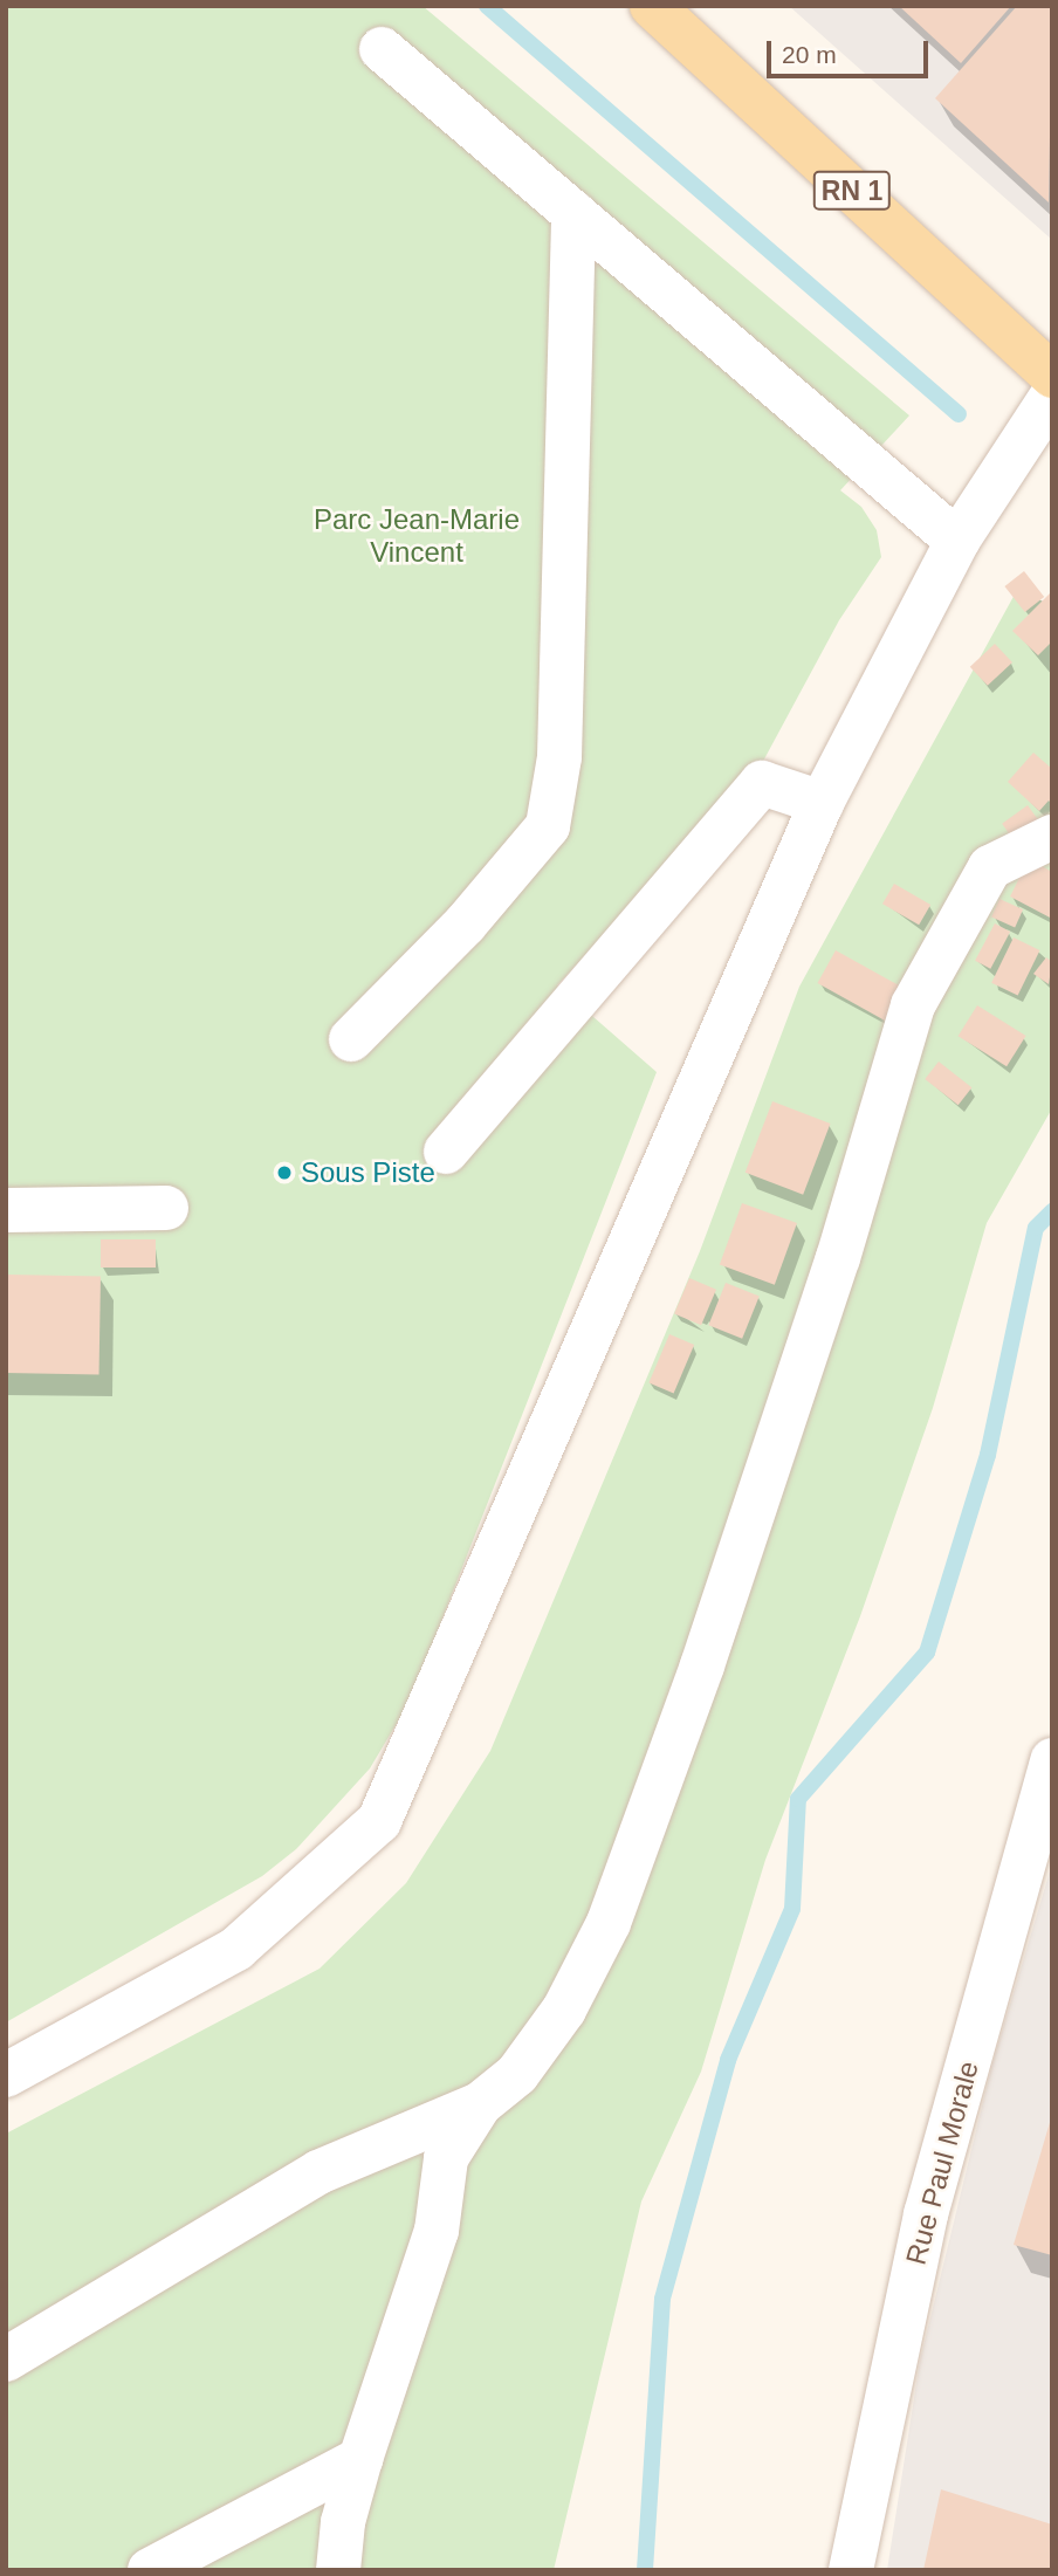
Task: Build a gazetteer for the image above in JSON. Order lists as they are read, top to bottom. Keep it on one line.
{"streets":{"main road":["RN 1"],"street":["Rue Paul Morale"]},"parks":["Parc Jean-Marie Vincent"],"places":["Sous Piste"],"scale_bar":"20 m"}
